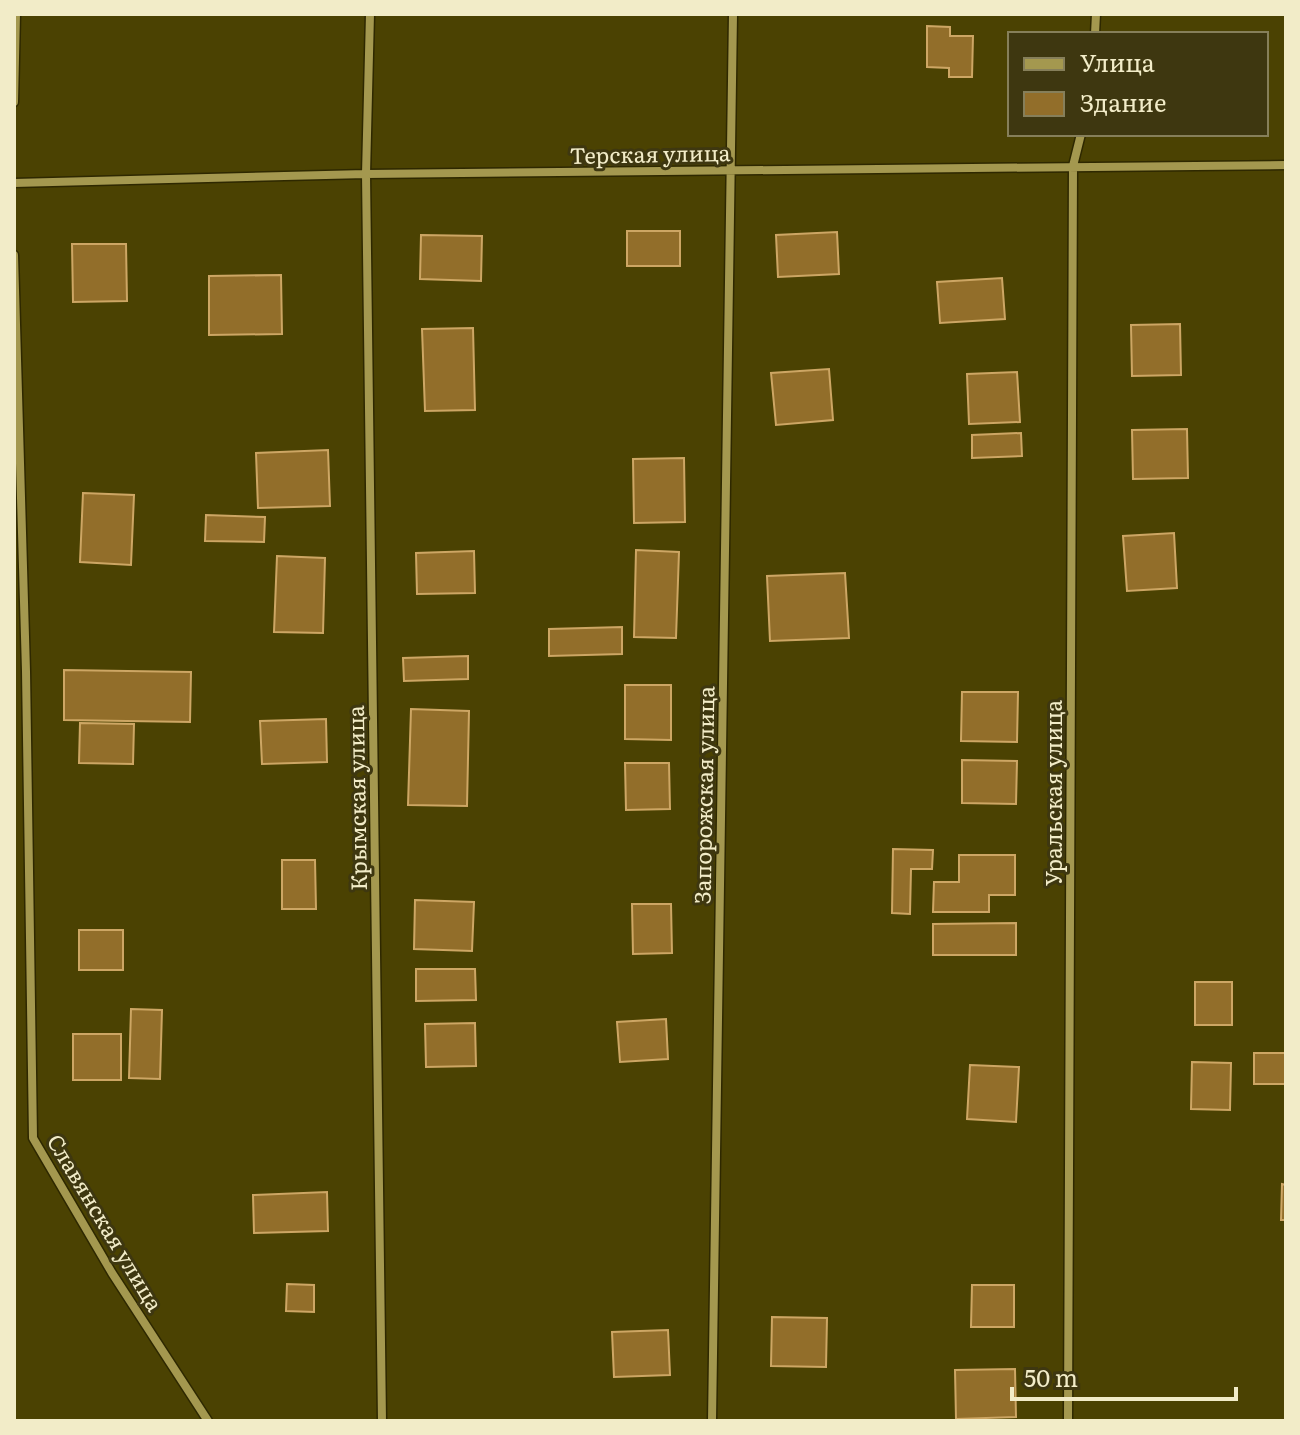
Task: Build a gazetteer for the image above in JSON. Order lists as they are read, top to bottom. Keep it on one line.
{"streets":{"street":["Терская улица","Уральская улица","Запорожская улица","Крымская улица","Славянская улица"]},"crossings":[["Терская улица","Уральская улица"],["Терская улица","Запорожская улица"],["Терская улица","Крымская улица"]],"legend":["Улица","Здание"],"scale_bar":"50 m"}
